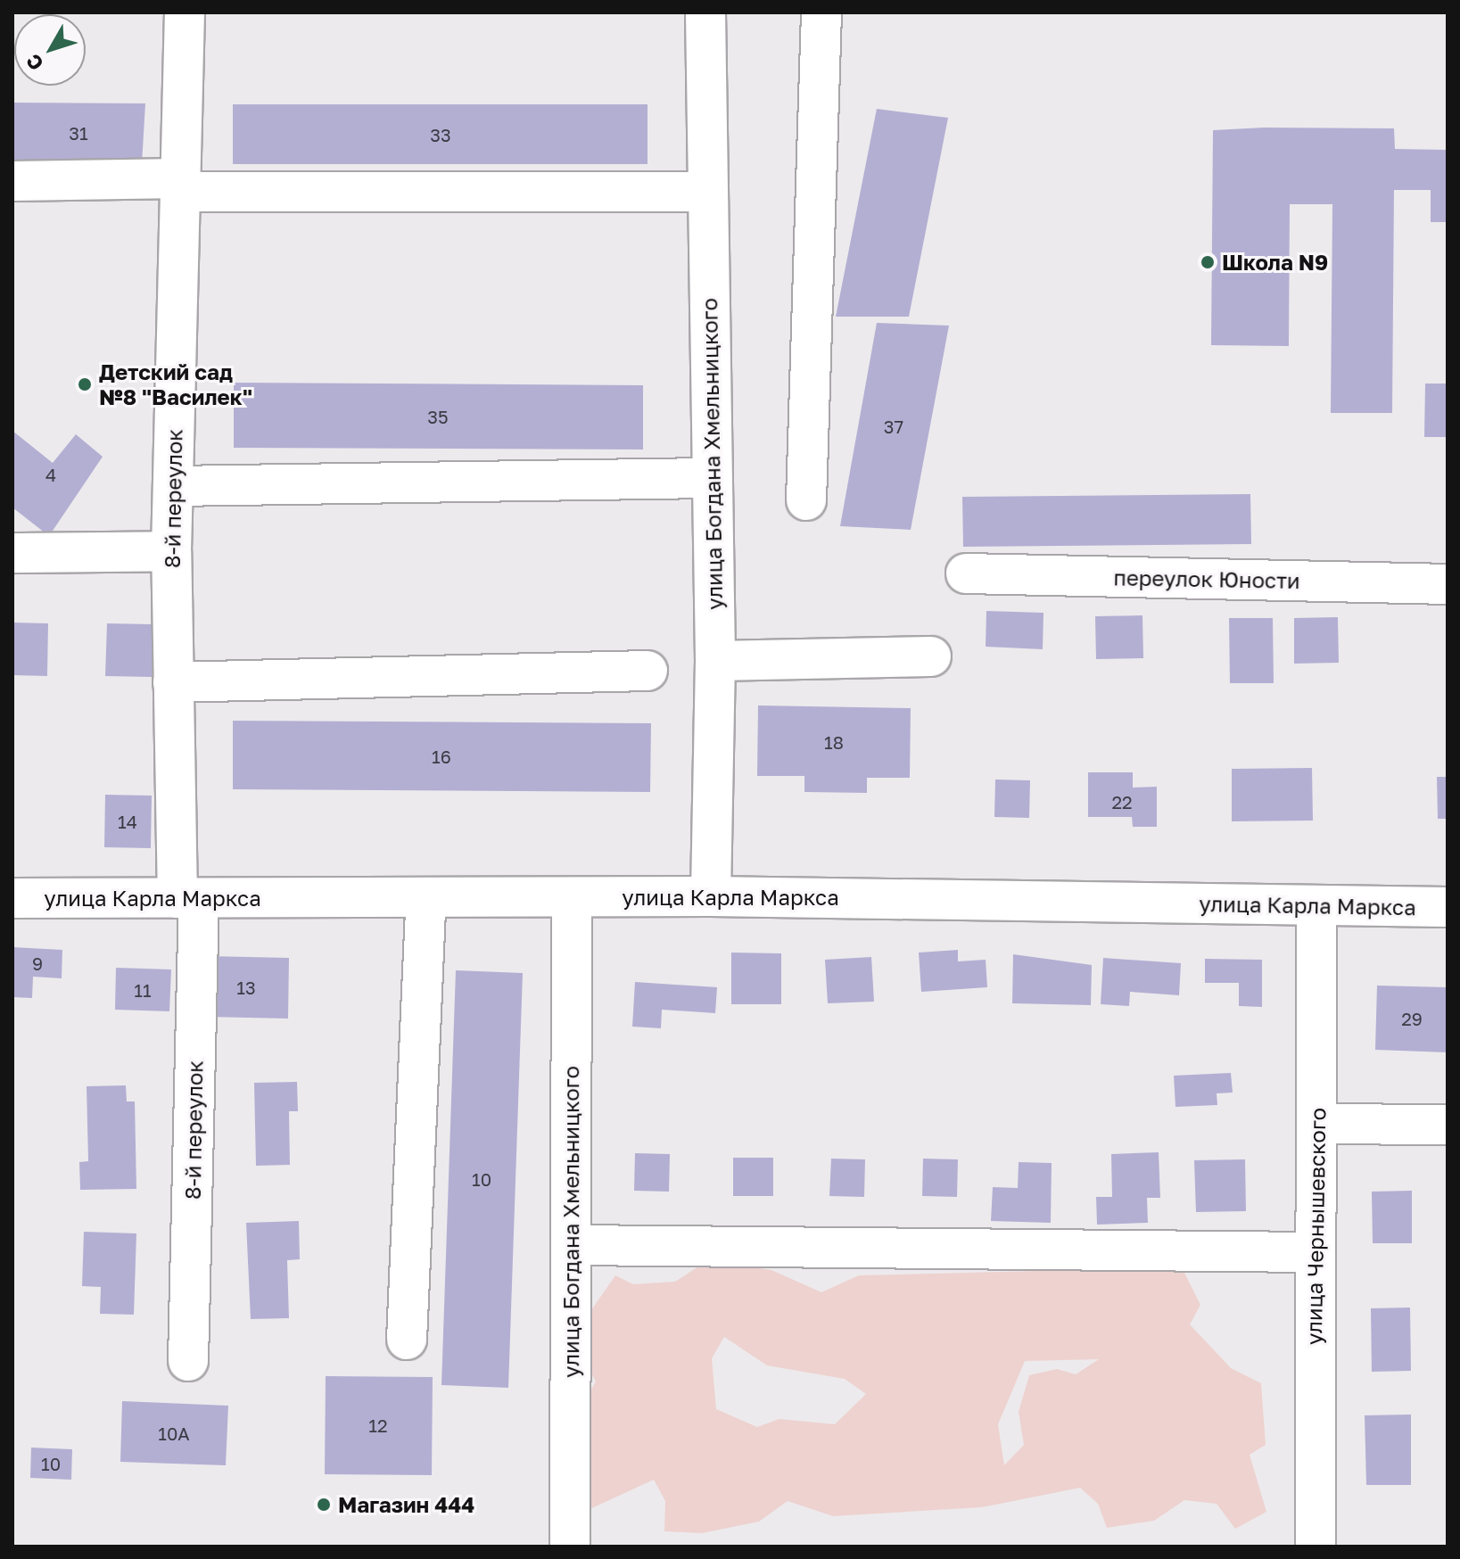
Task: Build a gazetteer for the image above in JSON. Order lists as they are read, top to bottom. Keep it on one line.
{"streets":{"street":["улица Богдана Хмельницкого","8-й переулок","переулок Юности","улица Карла Маркса","улица Чернышевского"]},"crossings":[["улица Богдана Хмельницкого","улица Карла Маркса"],["8-й переулок","улица Карла Маркса"],["улица Карла Маркса","улица Чернышевского"]],"places":["Школа N9","Детский сад №8 \"Василек\"","Магазин 444"],"house_numbers":["31","33","35","37","4","18","16","22","14","9","13","11","29","10","12","10А","10"],"north":"bottom left"}
